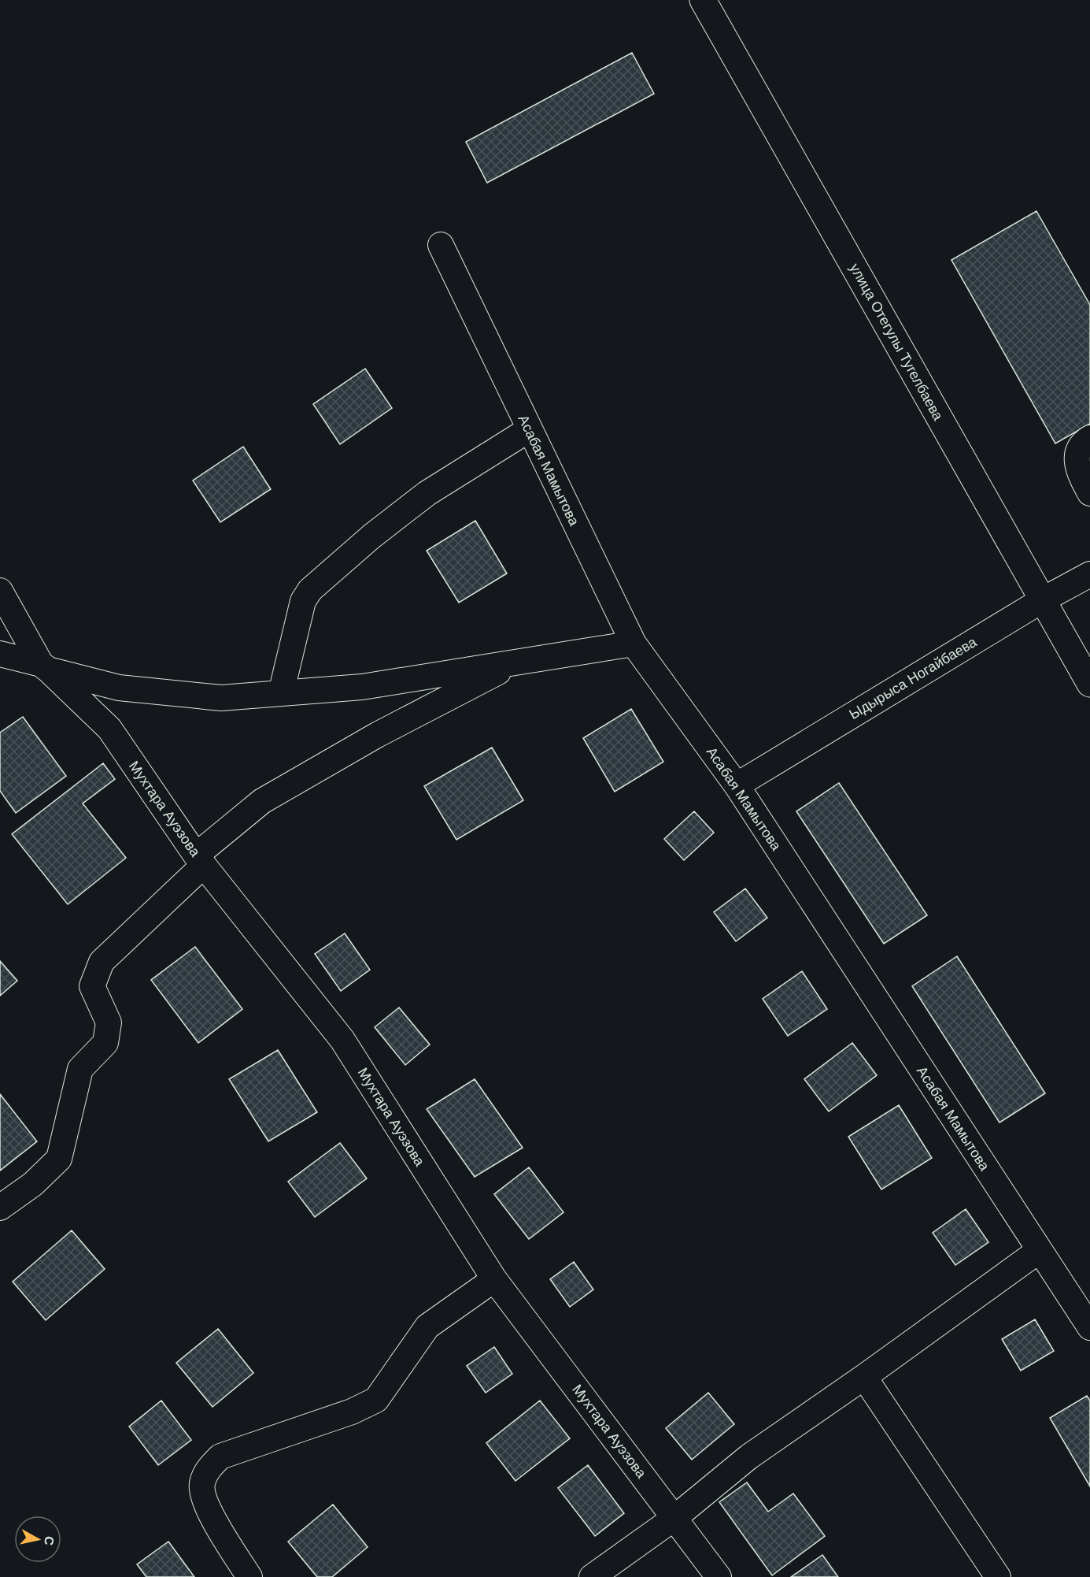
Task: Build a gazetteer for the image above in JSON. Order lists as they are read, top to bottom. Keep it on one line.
{"streets":{"main road":["улица Отегулы Тугелбаева"],"street":["Асабая Мамытова","Ыдырыса Ногайбаева","Мухтара Ауэзова"]},"crossings":[["улица Отегулы Тугелбаева","Ыдырыса Ногайбаева"],["Асабая Мамытова","Ыдырыса Ногайбаева"]],"north":"right"}
